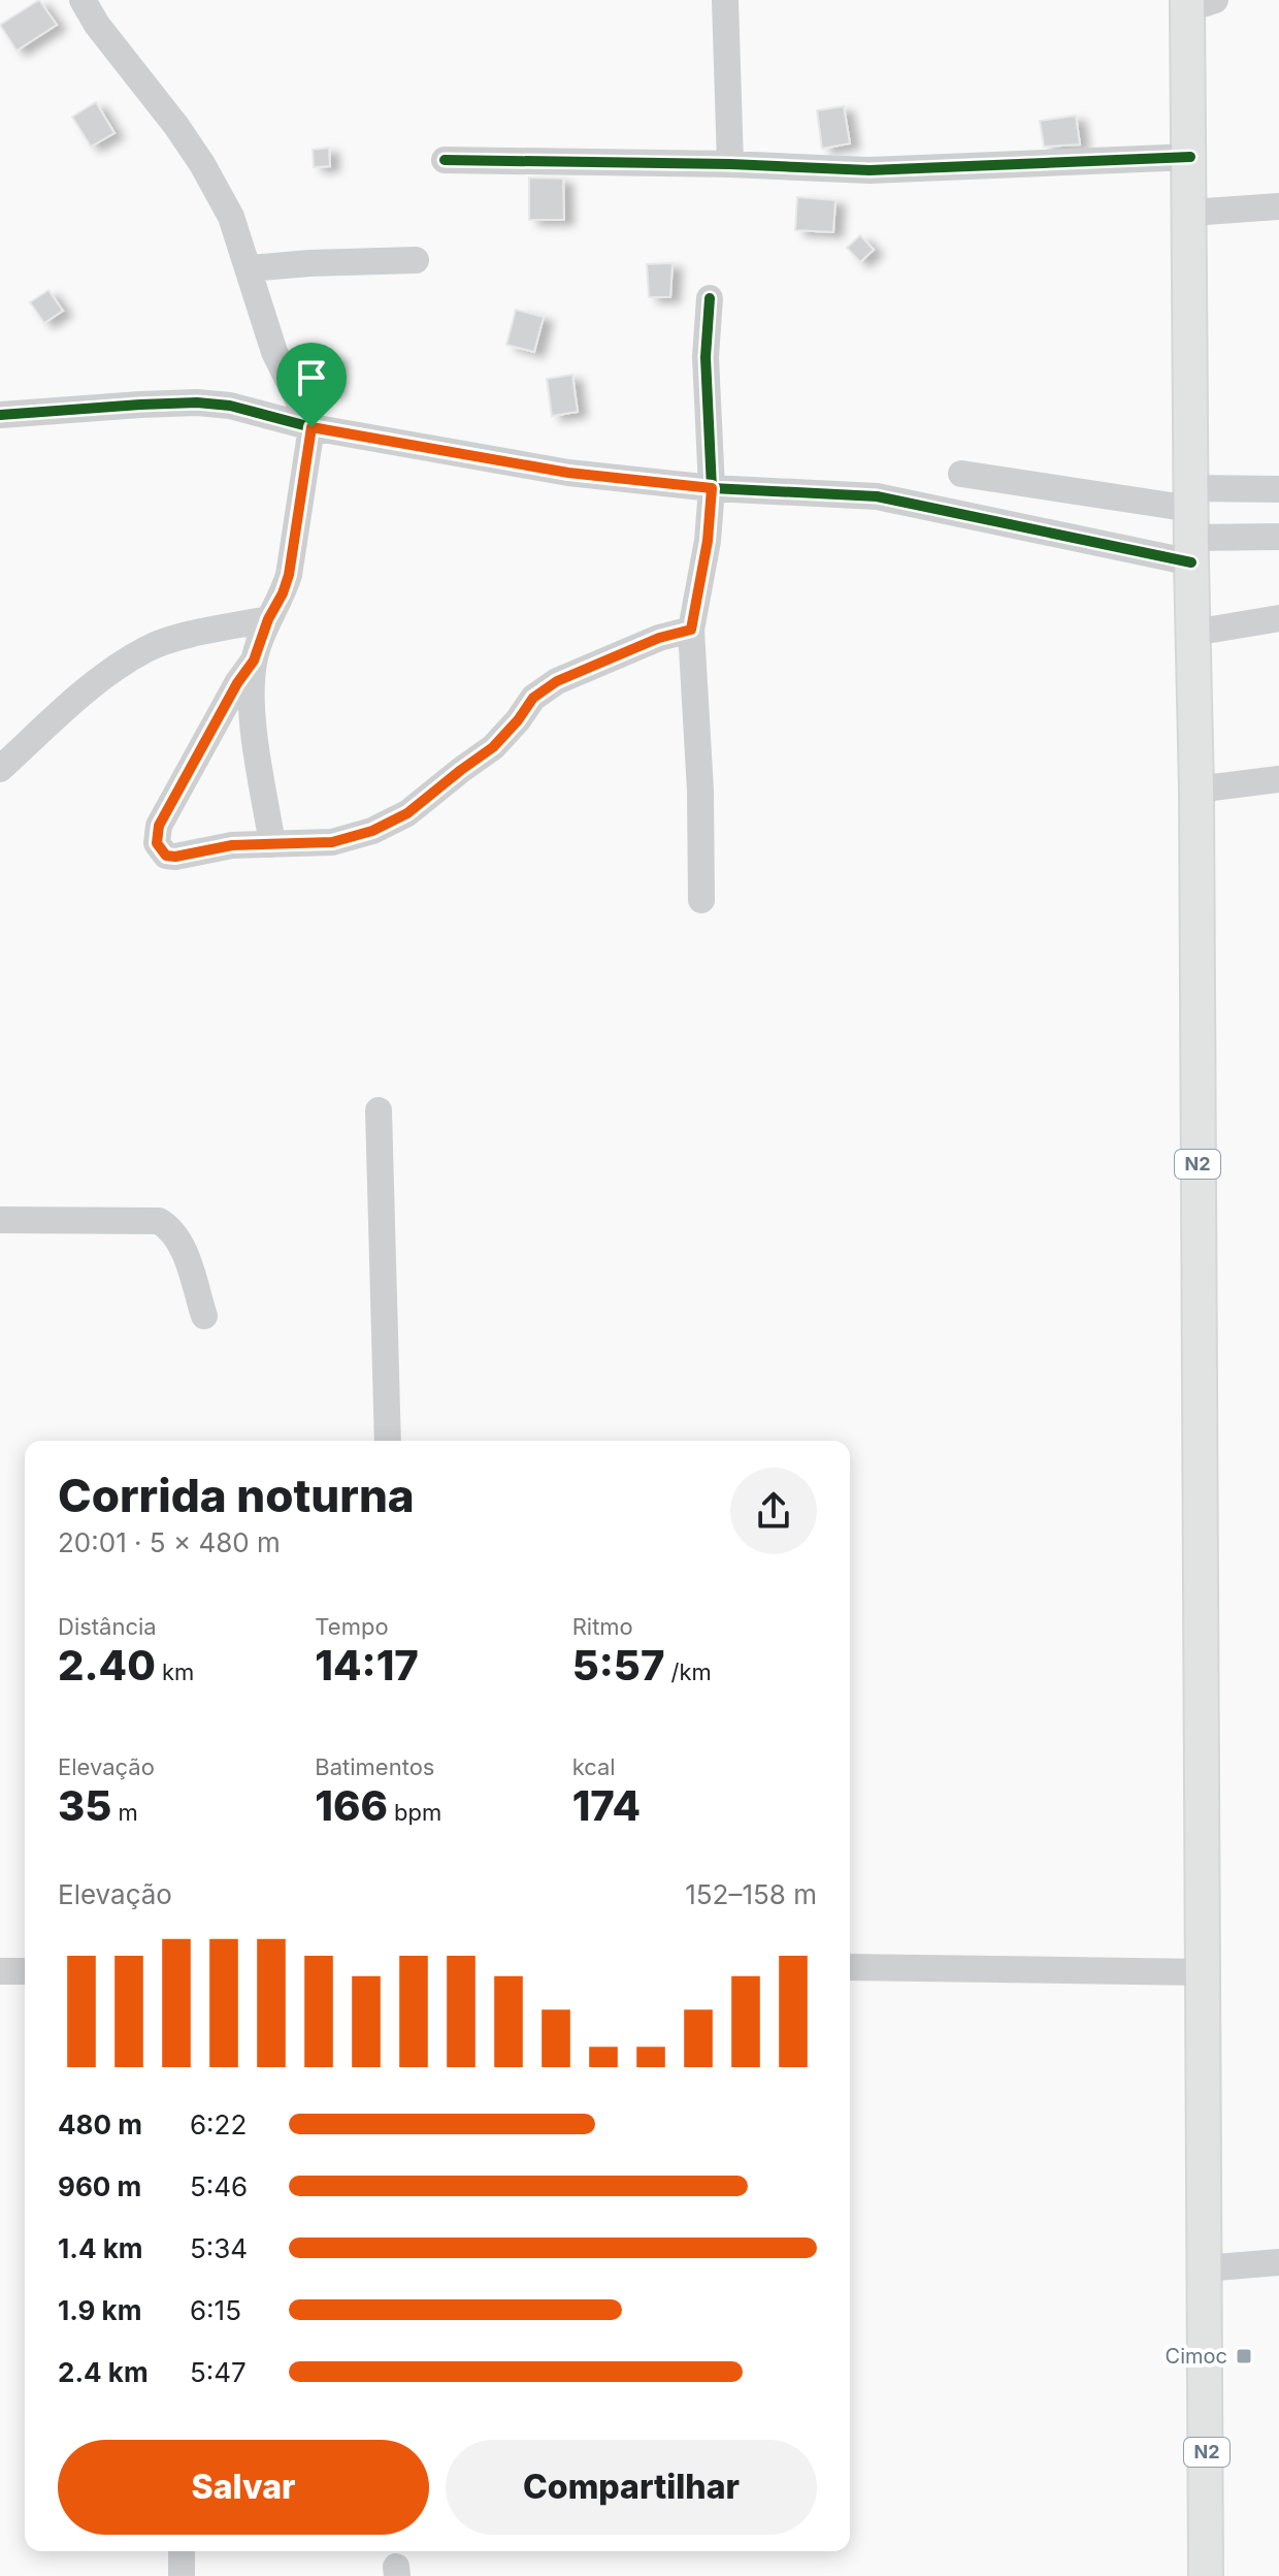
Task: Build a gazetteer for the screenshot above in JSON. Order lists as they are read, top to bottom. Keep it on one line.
{"streets":{"main road":["N2"]},"places":{"transit":["Cimoc"]},"page":{"heading":["Corrida noturna","20:01 · 5 × 480 m"],"stats":[["Distância","2.40 km"],["Tempo","14:17"],["Ritmo","5:57 /km"],["Elevação","35 m"],["Batimentos","166 bpm"],["kcal","174"]],"chart":["Elevação","152–158 m"],"list":[{"name":"480 m","note":"6:22"},{"name":"960 m","note":"5:46"},{"name":"1.4 km","note":"5:34"},{"name":"1.9 km","note":"6:15"},{"name":"2.4 km","note":"5:47"}],"buttons":["Salvar","Compartilhar"]}}
